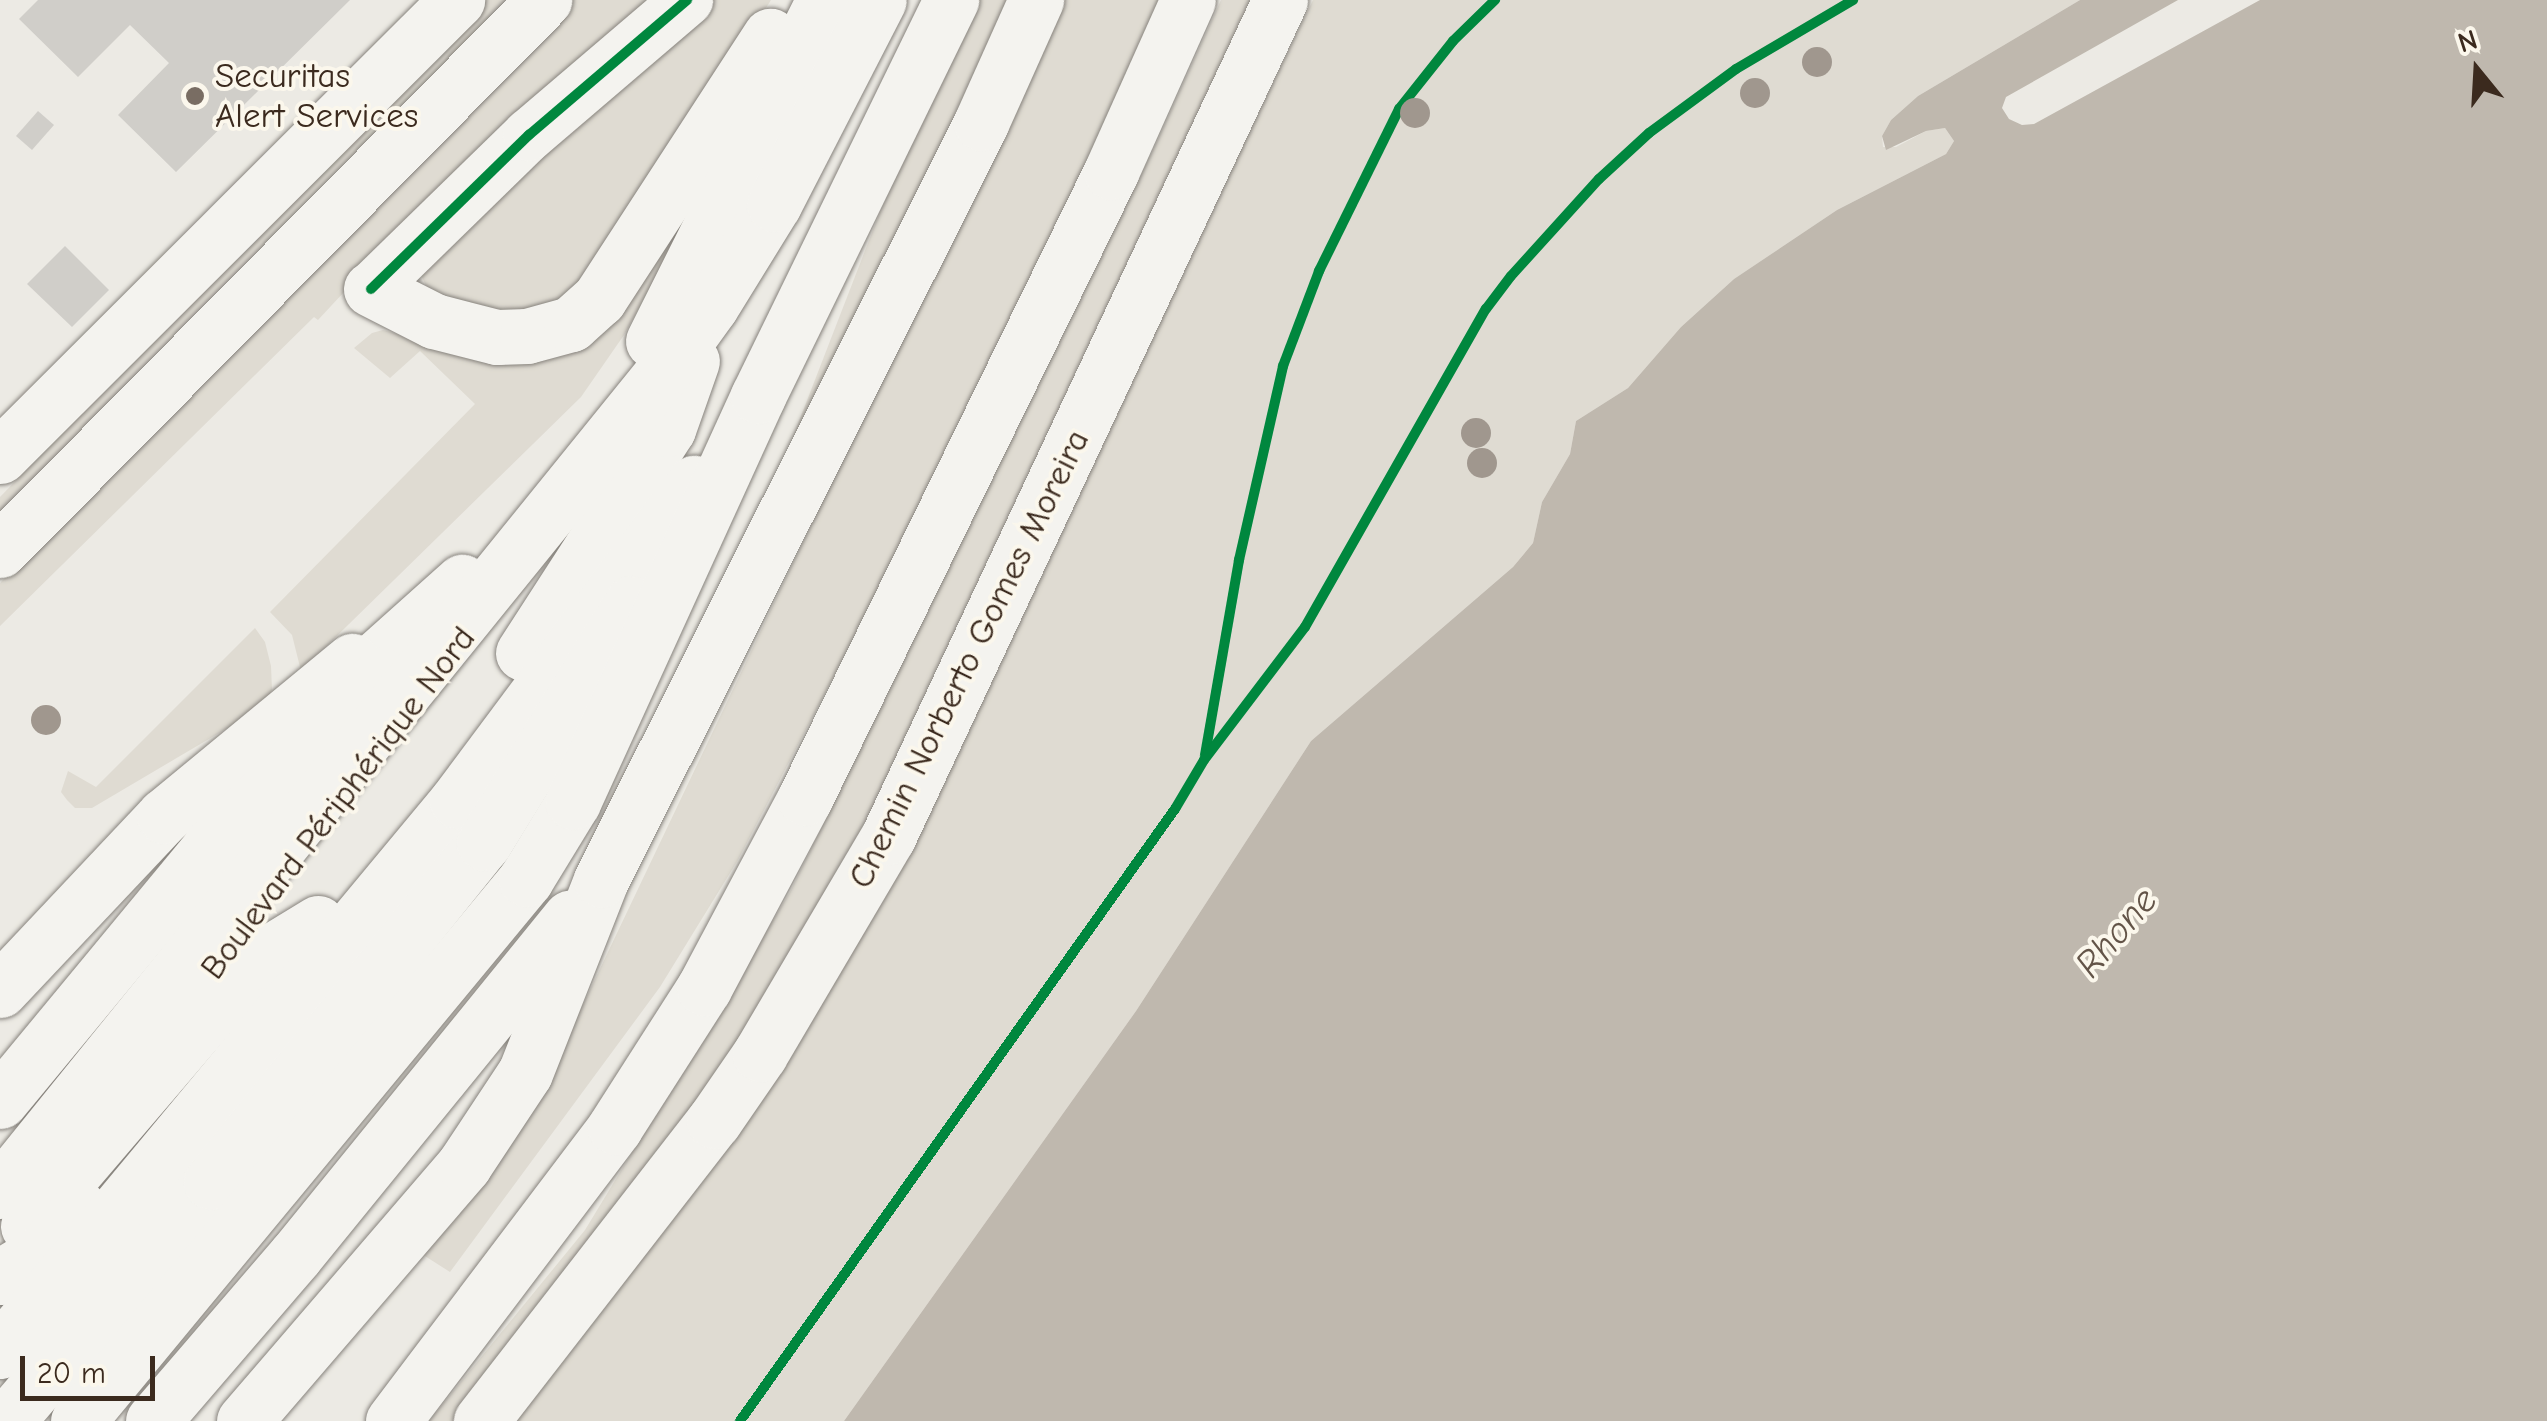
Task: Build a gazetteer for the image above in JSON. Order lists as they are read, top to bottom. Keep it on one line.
{"streets":{"main road":["Chemin Norberto Gomes Moreira","Boulevard Périphérique Nord"]},"water":["Rhone"],"places":["Securitas Alert Services"],"scale_bar":"20 m","north":"top"}
